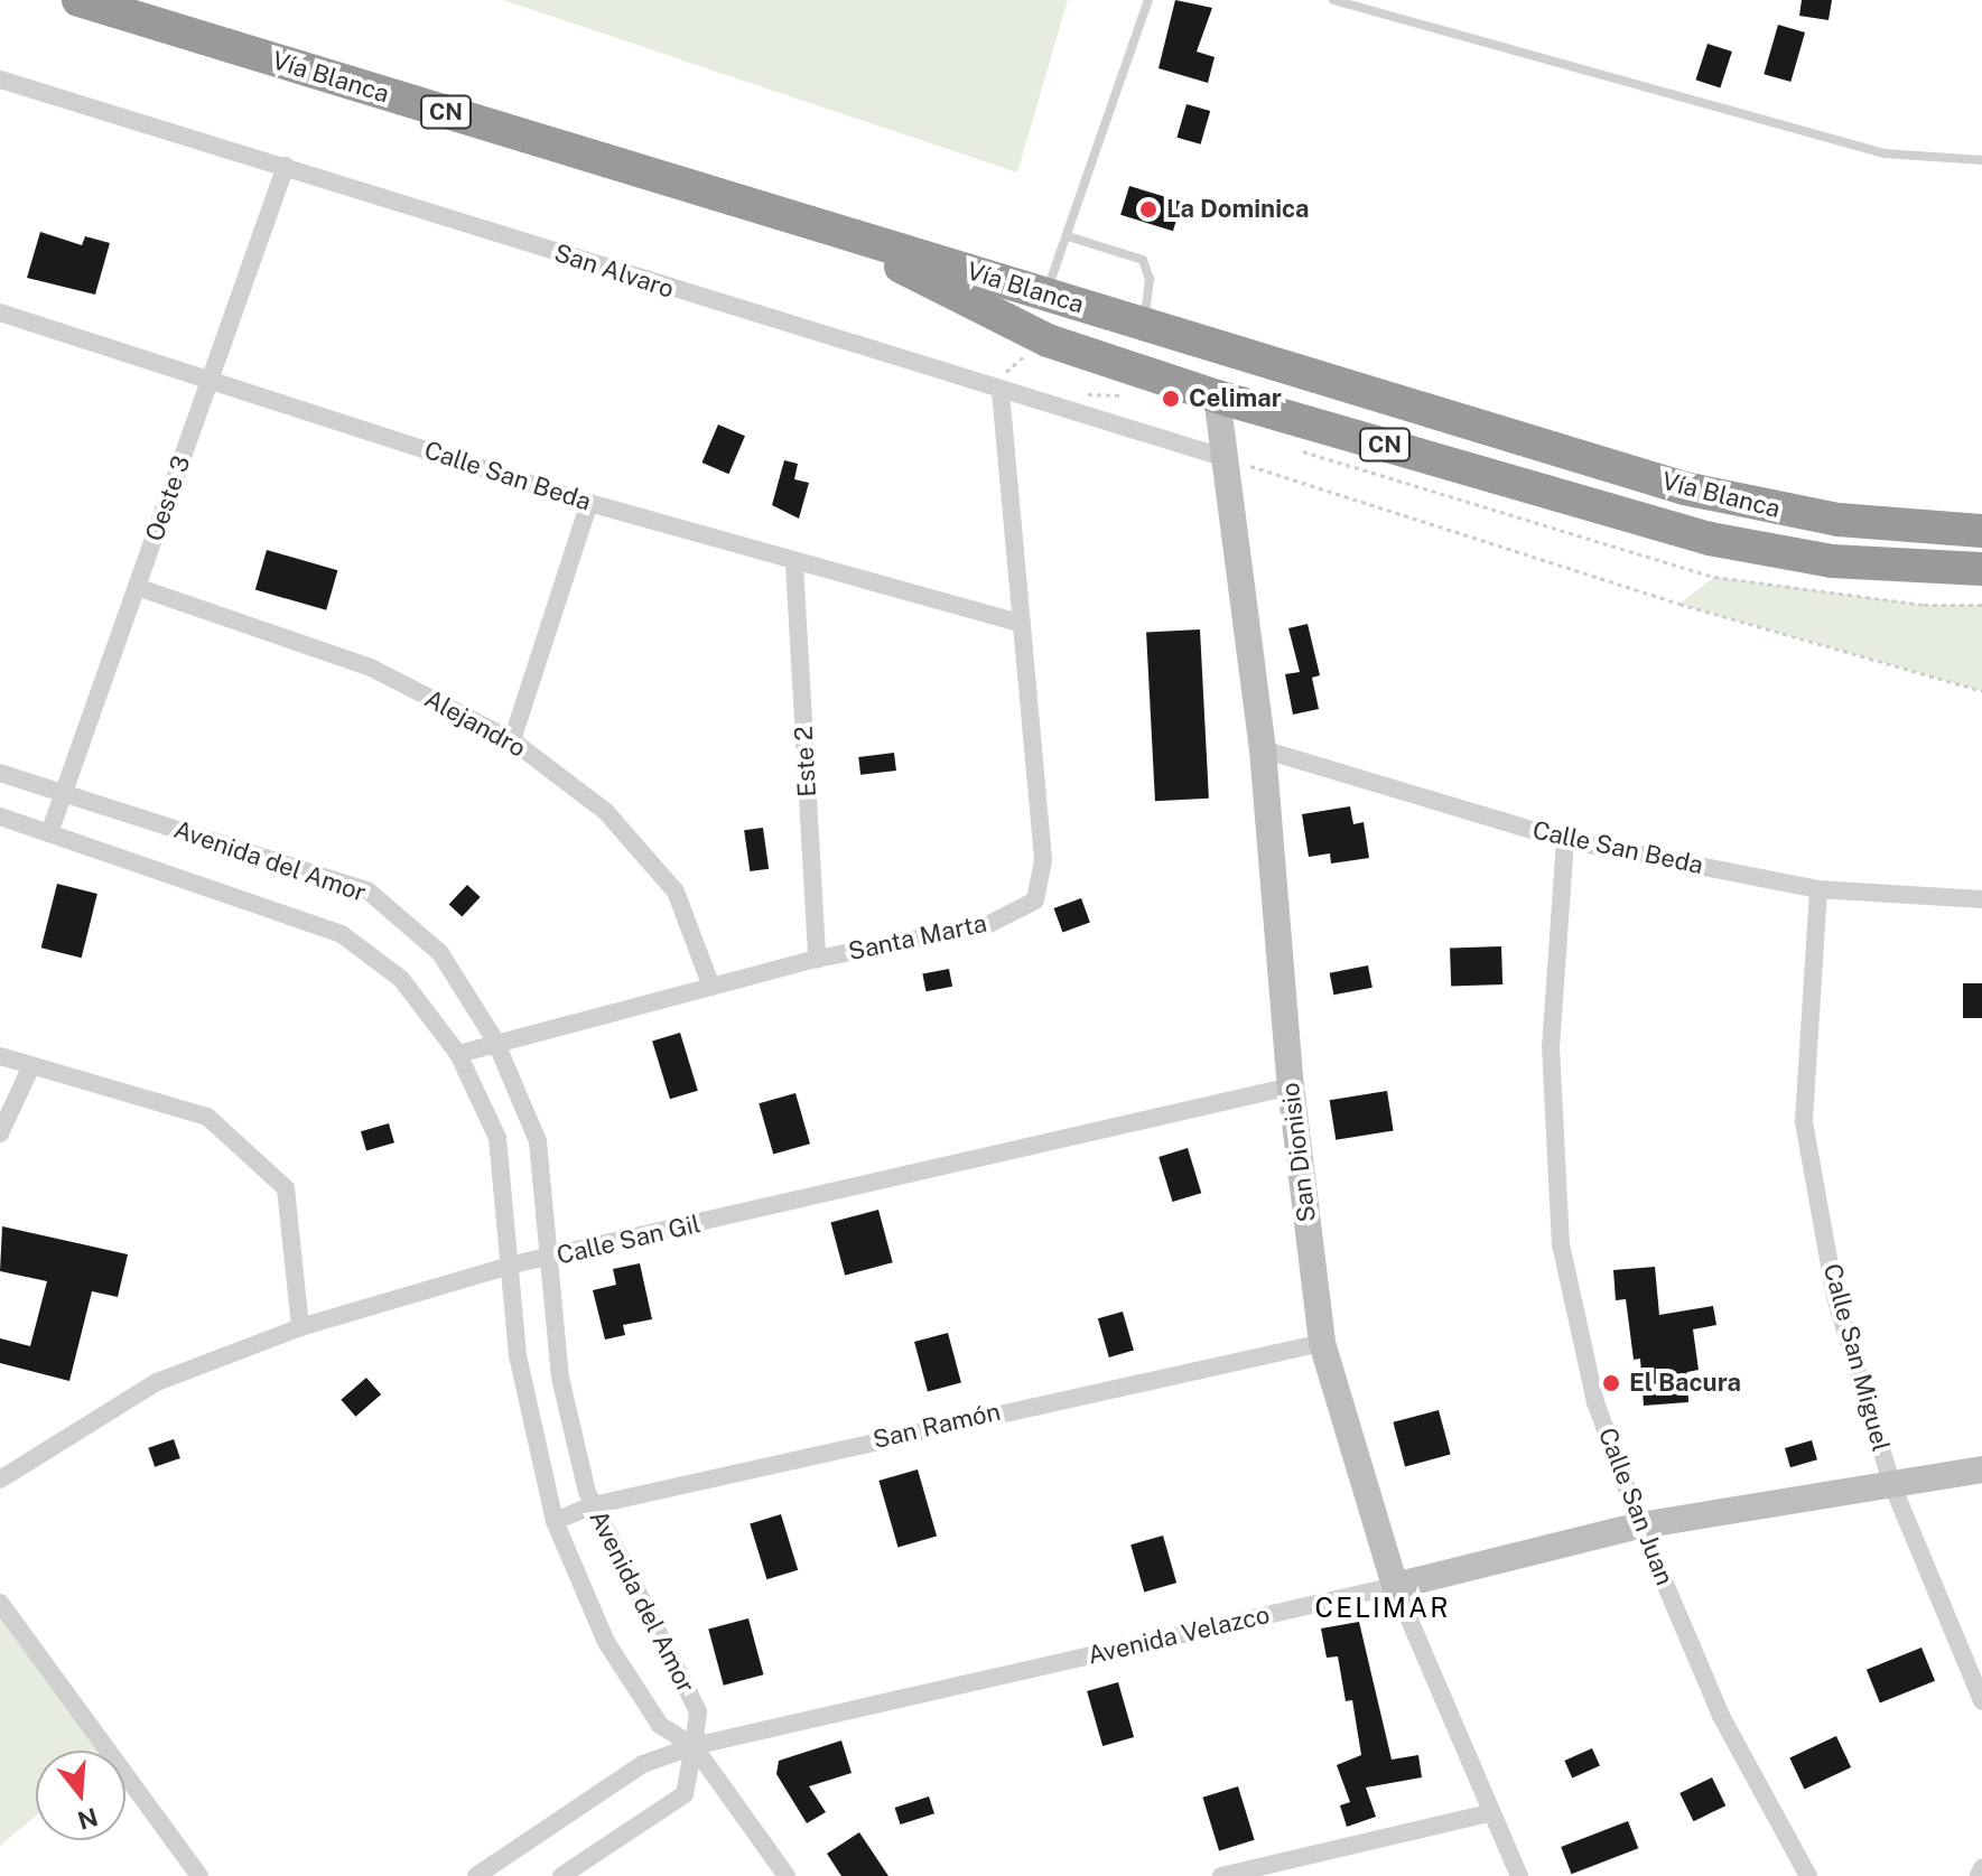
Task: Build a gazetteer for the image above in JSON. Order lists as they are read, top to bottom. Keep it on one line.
{"streets":{"highway":["Vía Blanca","CN"],"street":["San Alvaro","Calle San Beda","Oeste 3","Alejandro","Este 2","Avenida del Amor","Santa Marta","San Dionisio","Calle San Gil","Calle San Miguel","San Ramón","Calle San Juan","Avenida Velazco"]},"crossings":[["Vía Blanca","CN"],["CN","San Dionisio"],["San Alvaro","Oeste 3"],["San Alvaro","Santa Marta"],["San Alvaro","San Dionisio"],["Calle San Beda","Oeste 3"],["Calle San Beda","Este 2"],["Calle San Beda","Santa Marta"],["Calle San Beda","San Dionisio"],["Calle San Beda","Calle San Miguel"],["Calle San Beda","Calle San Juan"],["Oeste 3","Alejandro"],["Oeste 3","Avenida del Amor"],["Alejandro","Santa Marta"],["Este 2","Santa Marta"],["Avenida del Amor","Santa Marta"],["Avenida del Amor","Calle San Gil"],["Avenida del Amor","San Ramón"],["Avenida del Amor","Avenida Velazco"],["San Dionisio","Calle San Gil"],["San Dionisio","San Ramón"],["San Dionisio","Avenida Velazco"],["Calle San Miguel","Avenida Velazco"],["Calle San Juan","Avenida Velazco"]],"districts":["CELIMAR"],"places":["La Dominica","Celimar","El Bacura"],"north":"bottom"}
